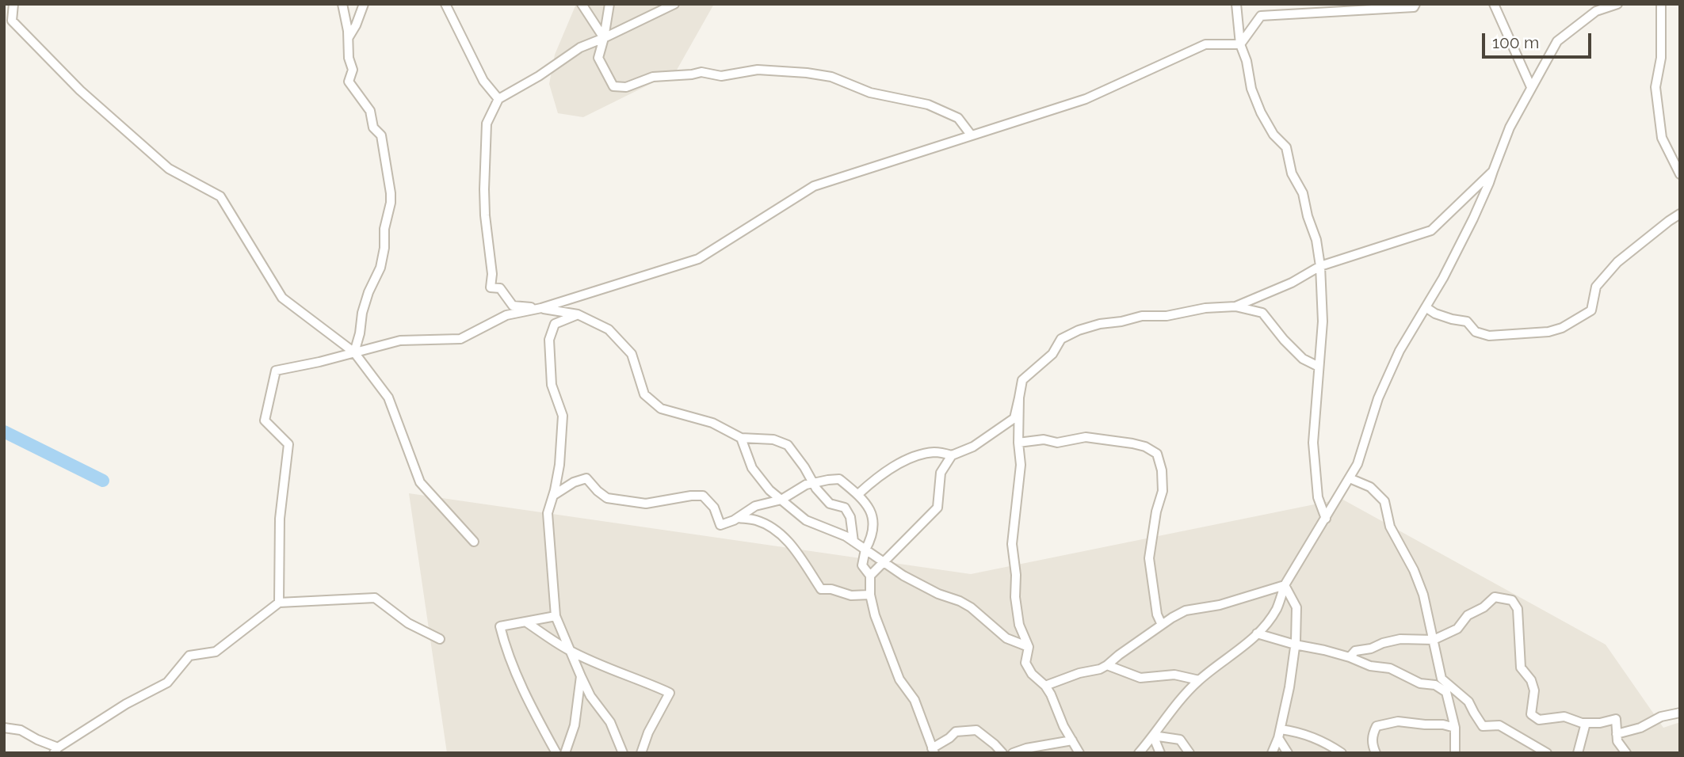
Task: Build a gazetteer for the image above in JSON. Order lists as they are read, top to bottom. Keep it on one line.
{"scale_bar":"100 m"}
